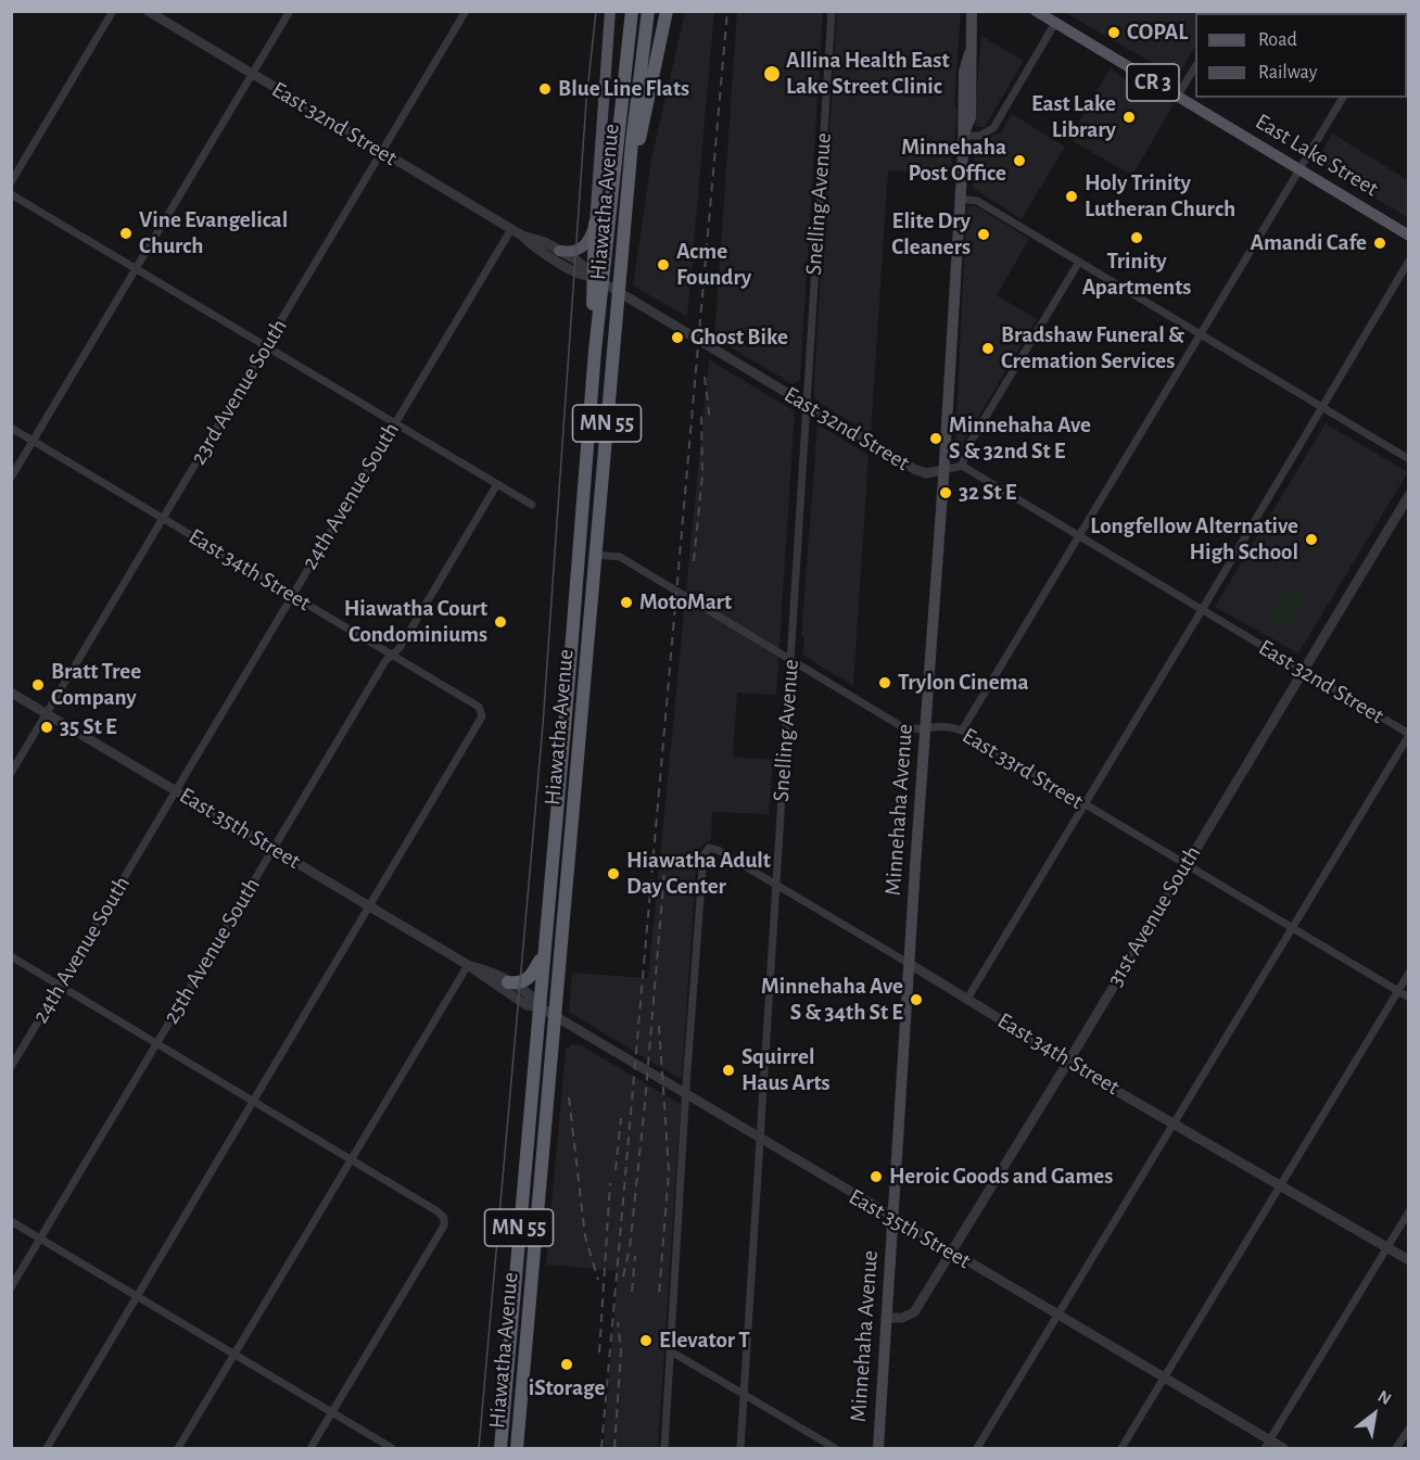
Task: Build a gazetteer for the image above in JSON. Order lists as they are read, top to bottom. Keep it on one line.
{"streets":{"highway":["Hiawatha Avenue","MN 55"],"main road":["CR 3","East Lake Street","Minnehaha Avenue"],"street":["East 32nd Street","Snelling Avenue","23rd Avenue South","24th Avenue South","East 34th Street","East 33rd Street","East 35th Street","31st Avenue South","25th Avenue South"]},"crossings":[["East 32nd Street","Hiawatha Avenue"],["East 32nd Street","Snelling Avenue"],["East 32nd Street","23rd Avenue South"],["East 32nd Street","24th Avenue South"],["East 32nd Street","Minnehaha Avenue"],["East 32nd Street","31st Avenue South"],["Hiawatha Avenue","East 33rd Street"],["Hiawatha Avenue","East 35th Street"],["Snelling Avenue","East 34th Street"],["Snelling Avenue","East 33rd Street"],["Snelling Avenue","East 35th Street"],["23rd Avenue South","East 34th Street"],["23rd Avenue South","East 35th Street"],["24th Avenue South","East 34th Street"],["24th Avenue South","East 35th Street"],["East 34th Street","Minnehaha Avenue"],["East 34th Street","East 35th Street"],["East 34th Street","31st Avenue South"],["East 34th Street","25th Avenue South"],["East 33rd Street","Minnehaha Avenue"],["East 33rd Street","31st Avenue South"],["Minnehaha Avenue","East 35th Street"],["Minnehaha Avenue","31st Avenue South"],["East 35th Street","31st Avenue South"],["East 35th Street","25th Avenue South"]],"places":["COPAL","Allina Health East Lake Street Clinic","Blue Line Flats","East Lake Library","Minnehaha Post Office","Holy Trinity Lutheran Church","Vine Evangelical Church","Elite Dry Cleaners","Trinity Apartments","Amandi Cafe","Acme Foundry","Ghost Bike","Bradshaw Funeral & Cremation Services","Minnehaha Ave S & 32nd St E","32 St E","Longfellow Alternative High School","MotoMart","Hiawatha Court Condominiums","Trylon Cinema","Bratt Tree Company","35 St E","Hiawatha Adult Day Center","Minnehaha Ave S & 34th St E","Squirrel Haus Arts","Heroic Goods and Games","Elevator T","iStorage"],"legend":["Road","Railway"],"north":"top right"}
